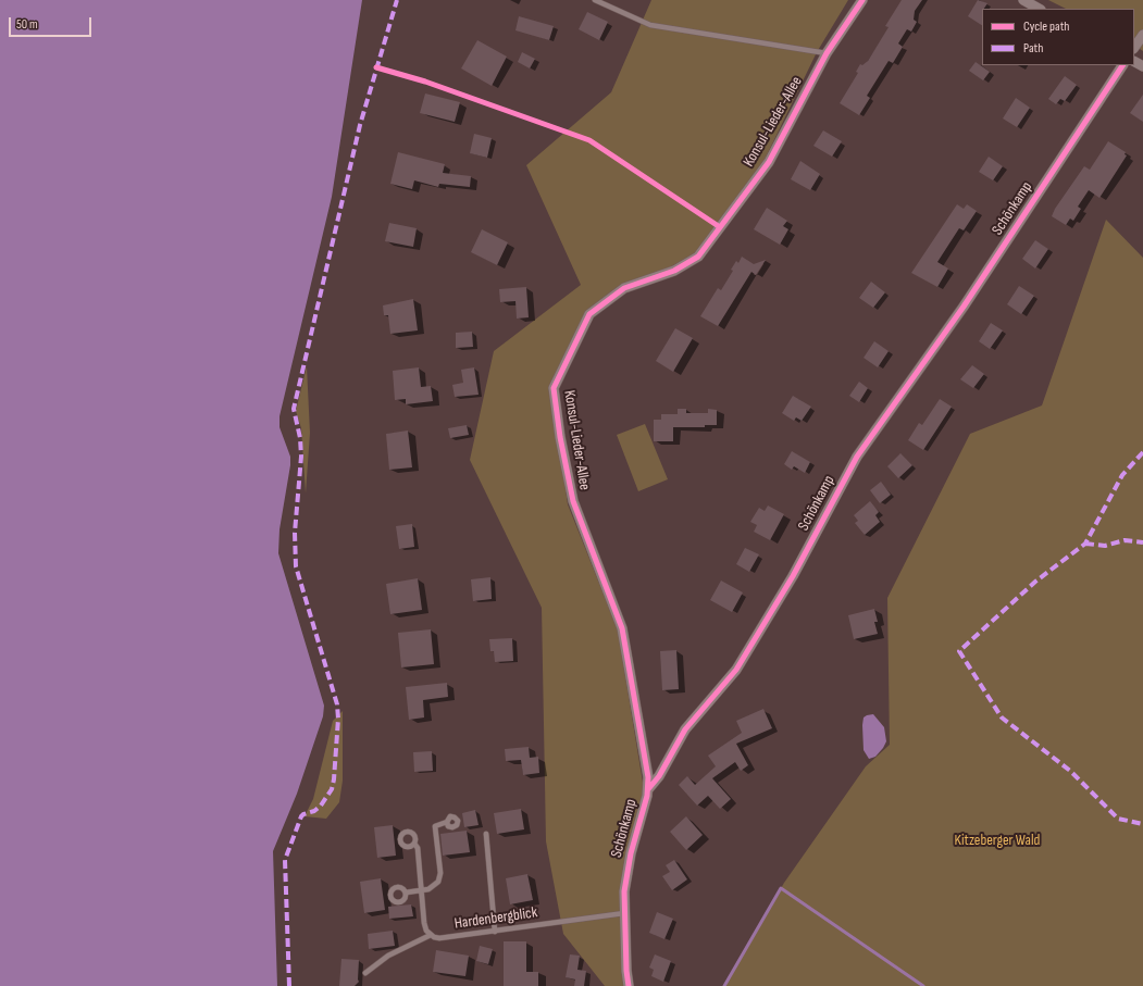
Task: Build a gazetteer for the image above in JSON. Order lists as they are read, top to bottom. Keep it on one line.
{"streets":{"street":["Konsul-Lieder-Allee","Schönkamp"],"lane":["Hardenbergblick"]},"crossings":[["Konsul-Lieder-Allee","Schönkamp"],["Schönkamp","Hardenbergblick"]],"parks":["Kitzeberger Wald"],"legend":["Cycle path","Path"],"scale_bar":"50 m"}
